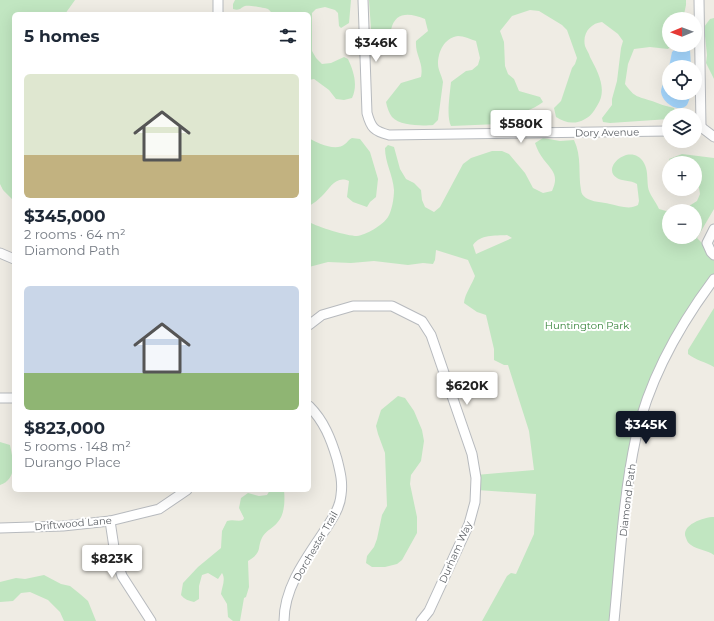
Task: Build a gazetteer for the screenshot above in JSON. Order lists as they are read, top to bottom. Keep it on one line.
{"streets":{"street":["Dory Avenue","Diamond Path","Driftwood Lane","Dorchester Trail","Durham Way"]},"parks":["Huntington Park"],"north":"left","page":{"map_buttons":["+","−"],"heading":"5 homes","price":["$346K","$580K","$620K","$345K","$823K"],"list":[{"name":"$345,000","note":"2 rooms · 64 m² · Diamond Path"},{"name":"$823,000","note":"5 rooms · 148 m² · Durango Place"}]}}
